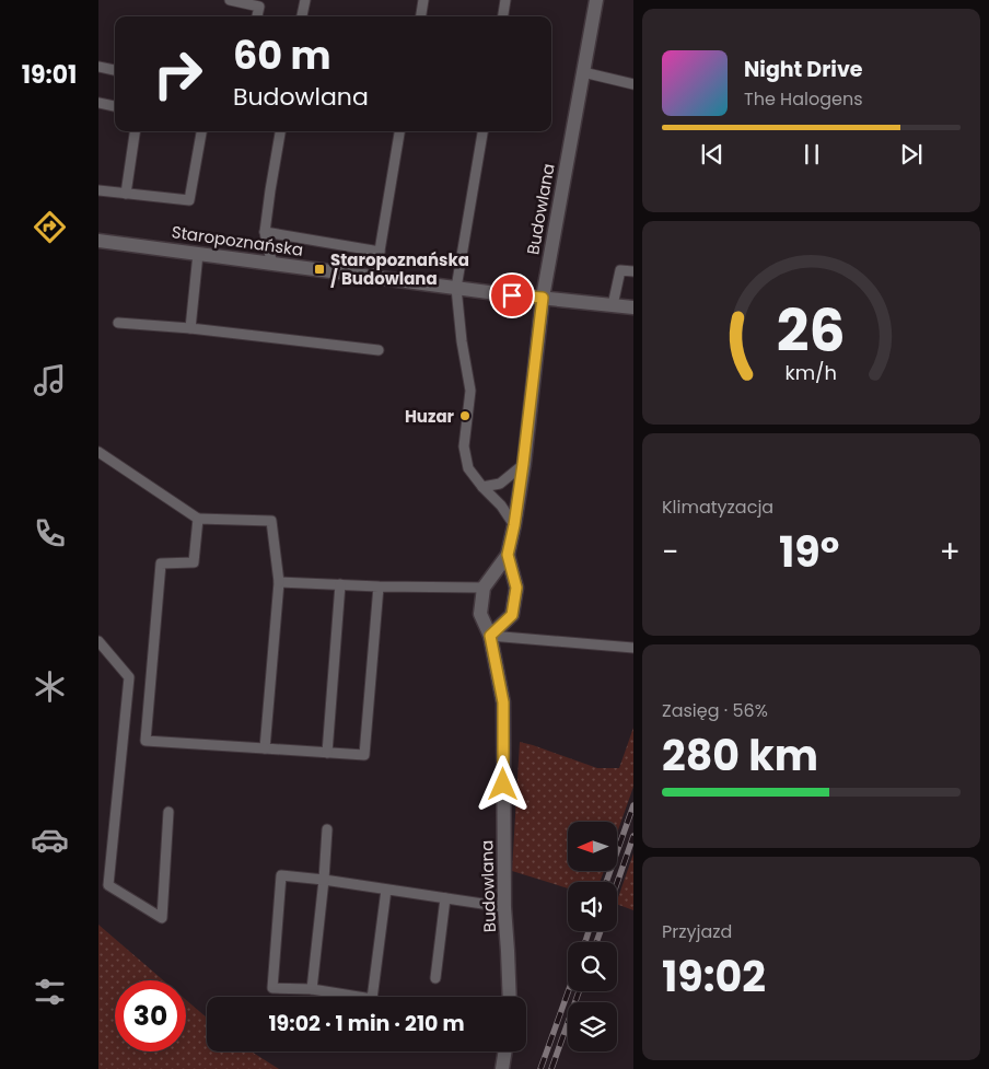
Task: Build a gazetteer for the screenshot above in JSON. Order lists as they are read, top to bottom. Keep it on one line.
{"streets":{"street":["Budowlana","Staropoznańska"]},"crossings":[["Budowlana","Staropoznańska"]],"places":{"transit":["Staropoznańska / Budowlana"],"other":["Huzar"]},"north":"left","page":{"tabs":"19:01","turn":["60 m","Budowlana"],"song":["Night Drive","The Halogens"],"tile":["Klimatyzacja",["Zasięg · 56%","280 km"],["Przyjazd","19:02"]],"heat":["−","19°","+"],"limit":"30","trip":"19:02 · 1 min · 210 m","gauge":["26","km/h"]}}
